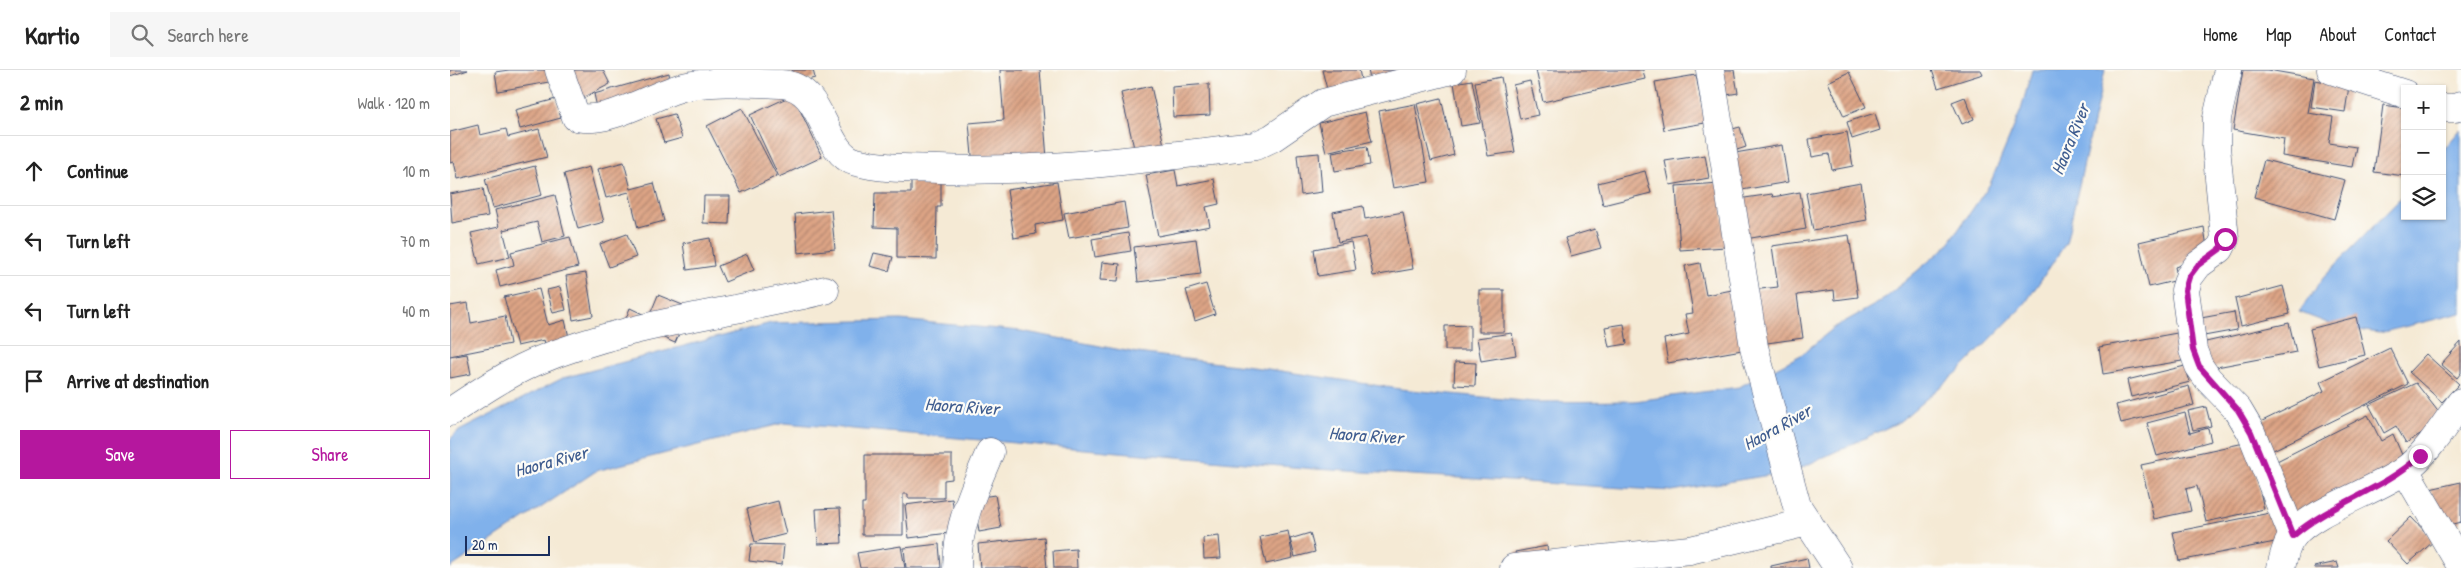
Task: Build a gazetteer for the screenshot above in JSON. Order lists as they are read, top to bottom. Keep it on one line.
{"water":["Haora River"],"scale_bar":"20 m","page":{"header":"Kartio","search":"Search here","nav":["Home","Map","About","Contact"],"heading":["2 min","Walk · 120 m"],"map_buttons":["+","−"],"list":[["Continue","10 m"],["Turn left","70 m"],["Turn left","40 m"],"Arrive at destination"],"buttons":["Save","Share"],"scale":"20 m"}}
